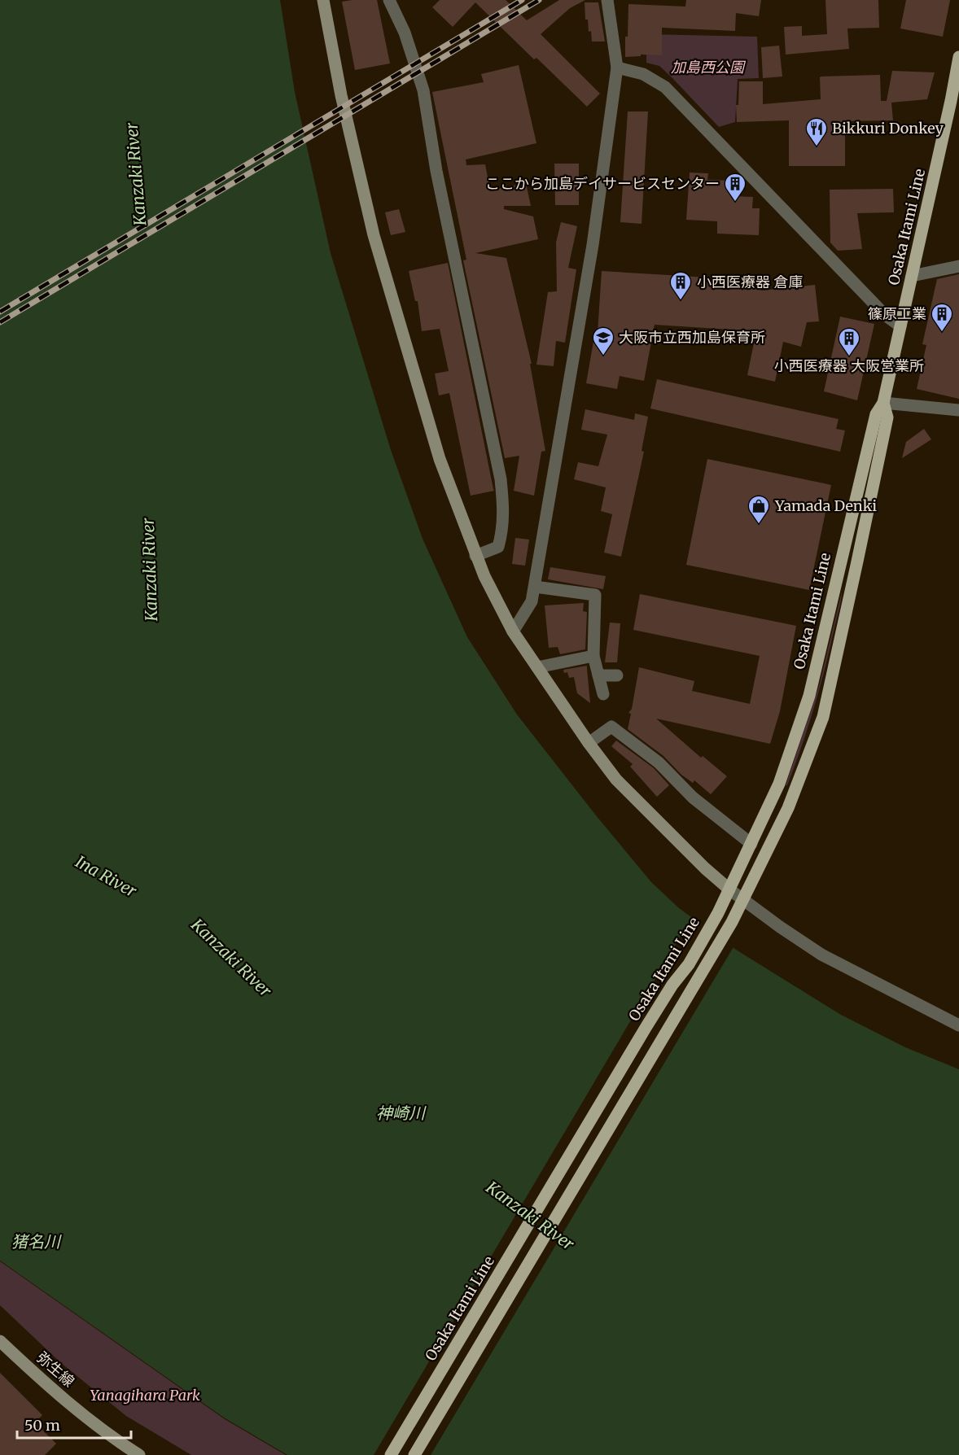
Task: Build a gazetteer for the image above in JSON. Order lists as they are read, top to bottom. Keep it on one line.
{"streets":{"main road":["Osaka Itami Line"],"street":["弥生線"]},"water":["Kanzaki River","Ina River","神崎川","猪名川"],"parks":["加島西公園","Yanagihara Park"],"places":{"restaurant":["Bikkuri Donkey"],"building":["ここから加島デイサービスセンター","小西医療器 倉庫","篠原工業","小西医療器 大阪営業所"],"school or university":["大阪市立西加島保育所"],"shop":["Yamada Denki"]},"scale_bar":"50 m"}
